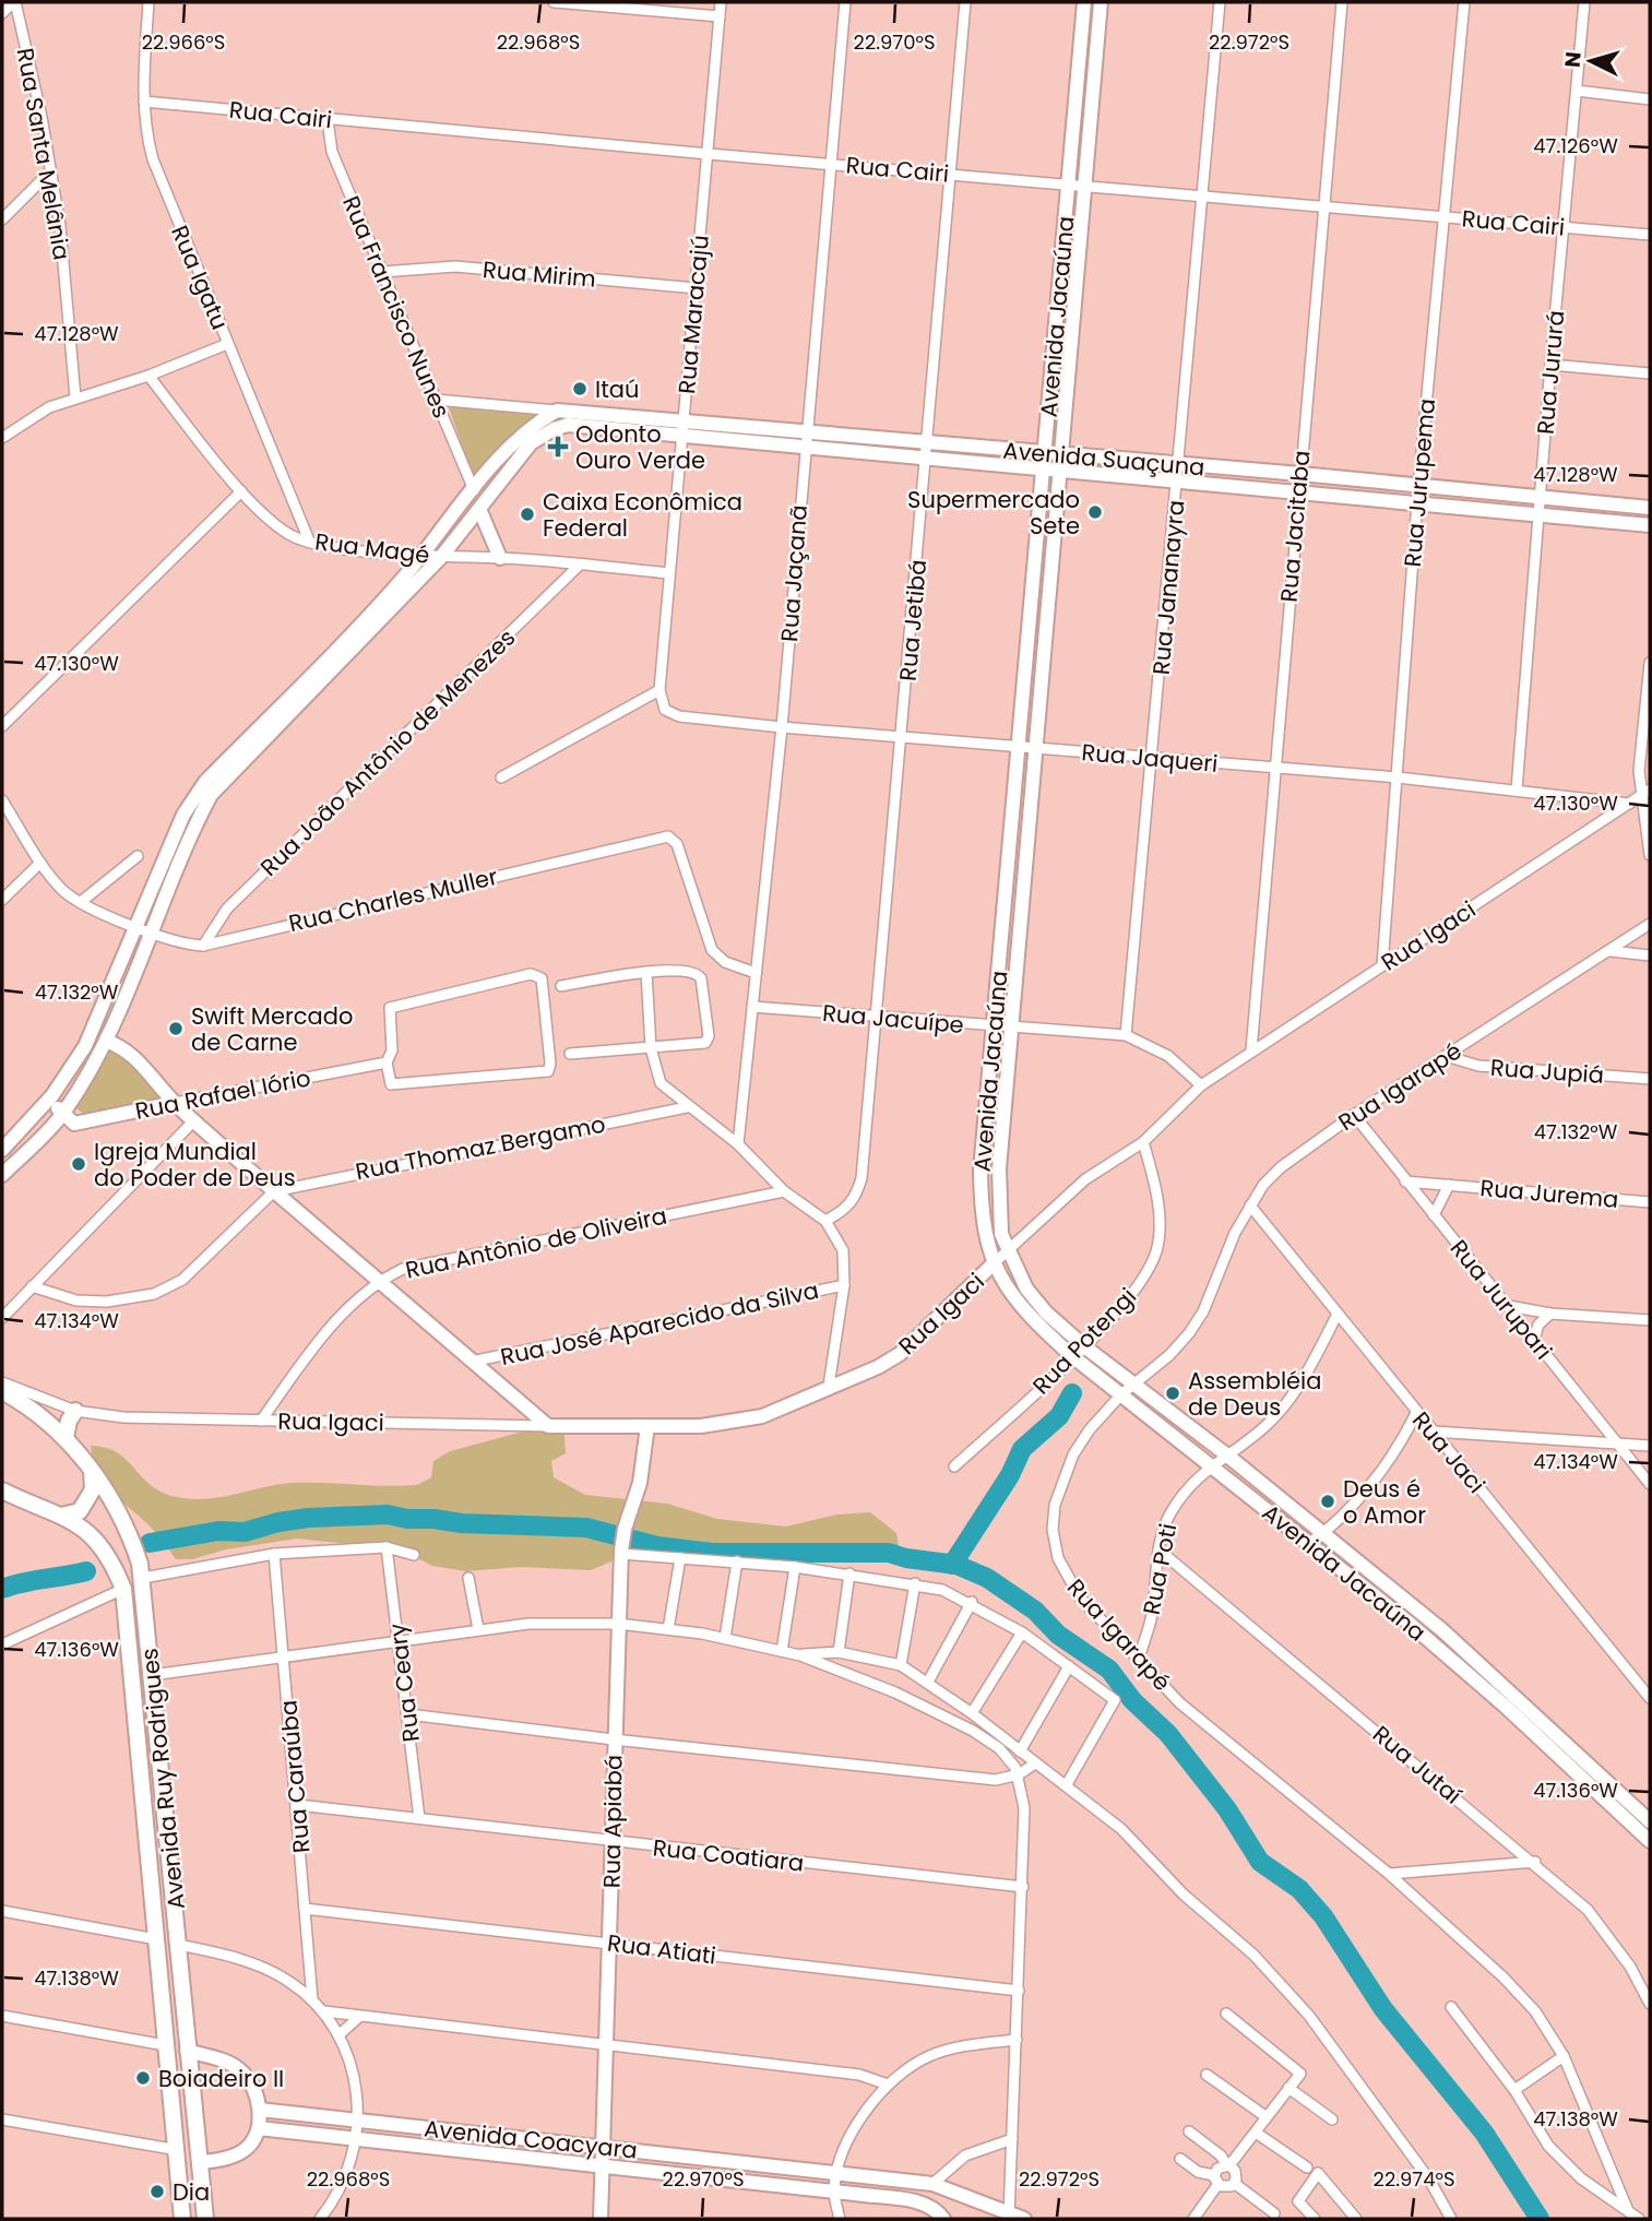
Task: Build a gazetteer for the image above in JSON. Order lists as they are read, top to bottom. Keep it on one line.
{"streets":{"main road":["Avenida Ruy Rodrigues"],"street":["Rua Cairi","Rua Santa Melânia","Rua Mirim","Rua Igatu","Rua Francisco Nunes","Rua Maracajú","Avenida Jacaúna","Rua Jururá","Avenida Suaçuna","Rua Jurupema","Rua Jacitaba","Rua Magé","Rua Jaçanã","Rua Jananayra","Rua Jetibá","Rua João Antônio de Menezes","Rua Jaqueri","Rua Charles Muller","Rua Igaci","Rua Jacuípe","Rua Jupiá","Rua Igarapé","Rua Rafael Iório","Rua Thomaz Bergamo","Rua Jurema","Rua Antônio de Oliveira","Rua Jurupari","Rua José Aparecido da Silva","Rua Potengi","Rua Jaci","Rua Poti","Rua Ceary","Rua Jutaí","Rua Caraúba","Rua Apiabá","Rua Coatiara","Rua Atiati","Avenida Coacyara"]},"crossings":[["Rua Cairi","Rua Igatu"],["Rua Cairi","Rua Francisco Nunes"],["Rua Cairi","Rua Maracajú"],["Rua Cairi","Avenida Jacaúna"],["Rua Cairi","Rua Jururá"],["Rua Cairi","Rua Jurupema"],["Rua Cairi","Rua Jacitaba"],["Rua Cairi","Rua Jaçanã"],["Rua Cairi","Rua Jananayra"],["Rua Cairi","Rua Jetibá"],["Rua Mirim","Rua Francisco Nunes"],["Rua Mirim","Rua Maracajú"],["Rua Igatu","Rua Magé"],["Rua Maracajú","Avenida Suaçuna"],["Rua Maracajú","Rua Magé"],["Rua Maracajú","Rua Jaqueri"],["Avenida Jacaúna","Avenida Suaçuna"],["Avenida Jacaúna","Rua Jaqueri"],["Avenida Jacaúna","Rua Igaci"],["Avenida Jacaúna","Rua Jacuípe"],["Avenida Jacaúna","Rua Igarapé"],["Avenida Jacaúna","Rua Potengi"],["Avenida Jacaúna","Rua Poti"],["Rua Jururá","Avenida Suaçuna"],["Rua Jururá","Rua Jaqueri"],["Avenida Suaçuna","Rua Jurupema"],["Avenida Suaçuna","Rua Jacitaba"],["Avenida Suaçuna","Rua Jaçanã"],["Avenida Suaçuna","Rua Jananayra"],["Avenida Suaçuna","Rua Jetibá"],["Rua Jurupema","Rua Jaqueri"],["Rua Jurupema","Rua Igaci"],["Rua Jacitaba","Rua Jaqueri"],["Rua Jacitaba","Rua Igaci"],["Rua Magé","Rua João Antônio de Menezes"],["Rua Jaçanã","Rua Jaqueri"],["Rua Jaçanã","Rua Charles Muller"],["Rua Jaçanã","Rua Jacuípe"],["Rua Jananayra","Rua Jaqueri"],["Rua Jananayra","Rua Jacuípe"],["Rua Jetibá","Rua Jaqueri"],["Rua Jetibá","Rua Jacuípe"],["Rua João Antônio de Menezes","Rua Charles Muller"],["Rua Jaqueri","Rua Igaci"],["Rua Igaci","Rua Jacuípe"],["Rua Igaci","Rua Antônio de Oliveira"],["Rua Igaci","Rua Potengi"],["Rua Igaci","Rua Apiabá"],["Rua Jupiá","Rua Igarapé"],["Rua Igarapé","Rua Jurupari"],["Rua Igarapé","Rua Jaci"],["Rua Igarapé","Rua Poti"],["Rua Jurema","Rua Jurupari"],["Rua Jaci","Rua Poti"],["Rua Poti","Rua Jutaí"],["Rua Ceary","Rua Coatiara"],["Rua Caraúba","Rua Coatiara"],["Rua Caraúba","Rua Atiati"],["Rua Apiabá","Rua Coatiara"],["Rua Apiabá","Rua Atiati"],["Rua Apiabá","Avenida Coacyara"]],"places":{"other":["Itaú","Supermercado Sete","Caixa Econômica Federal","Swift Mercado de Carne","Igreja Mundial do Poder de Deus","Assembléia de Deus","Deus é o Amor","Boiadeiro II","Dia"],"health":["Odonto Ouro Verde"]},"north":"left","coordinates":["22.968°S","22.970°S","22.972°S","22.966°S","47.126°W","47.128°W","47.130°W","47.132°W","47.134°W","47.136°W","47.138°W","22.974°S"]}
